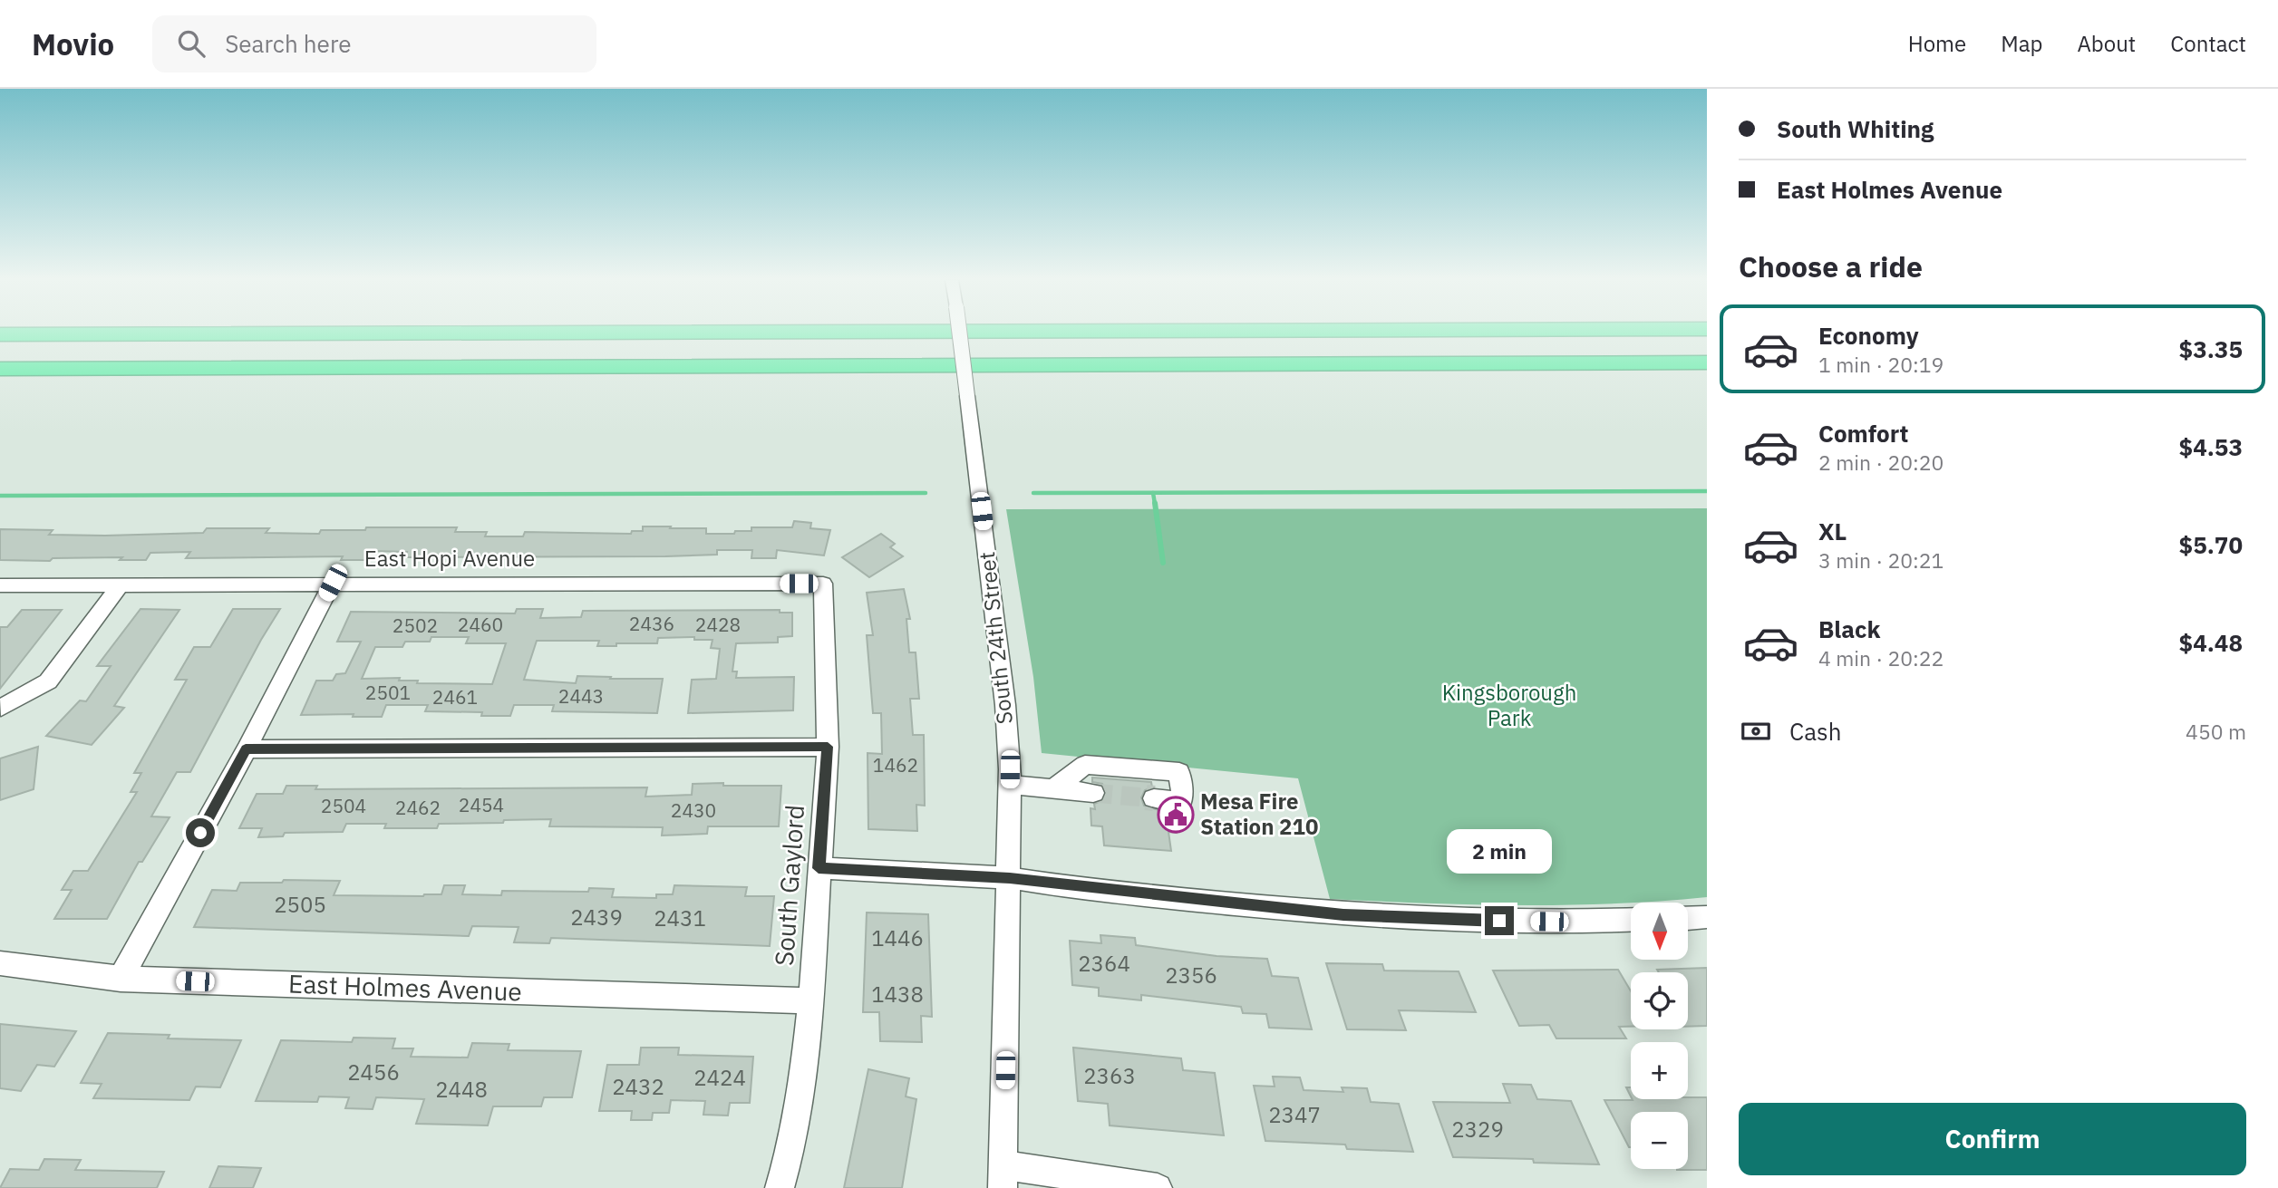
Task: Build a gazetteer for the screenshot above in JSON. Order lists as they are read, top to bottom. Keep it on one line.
{"streets":{"street":["East Hopi Avenue","South 24th Street","South Gaylord","East Holmes Avenue"]},"crossings":[["East Hopi Avenue","South Gaylord"],["South Gaylord","East Holmes Avenue"]],"parks":["Kingsborough Park"],"places":{"public building":["Mesa Fire Station 210"]},"house_numbers":["2436","2460","2428","2502","2501","2443","2461","1462","2454","2504","2462","2430","2505","2439","2431","1446","2364","2356","1438","2456","2363","2424","2432","2448","2347","2329"],"north":"bottom","page":{"header":"Movio","search":"Search here","nav":["Home","Map","About","Contact"],"banner":["South Whiting","East Holmes Avenue"],"heading":"Choose a ride","list":[{"name":"Economy","note":"1 min · 20:19","value":"$3.35"},{"name":"Comfort","note":"2 min · 20:20","value":"$4.53"},{"name":"XL","note":"3 min · 20:21","value":"$5.70"},{"name":"Black","note":"4 min · 20:22","value":"$4.48"}],"pay":["Cash","450 m"],"bubble":"2 min","map_buttons":["+","−"],"buttons":"Confirm"}}
